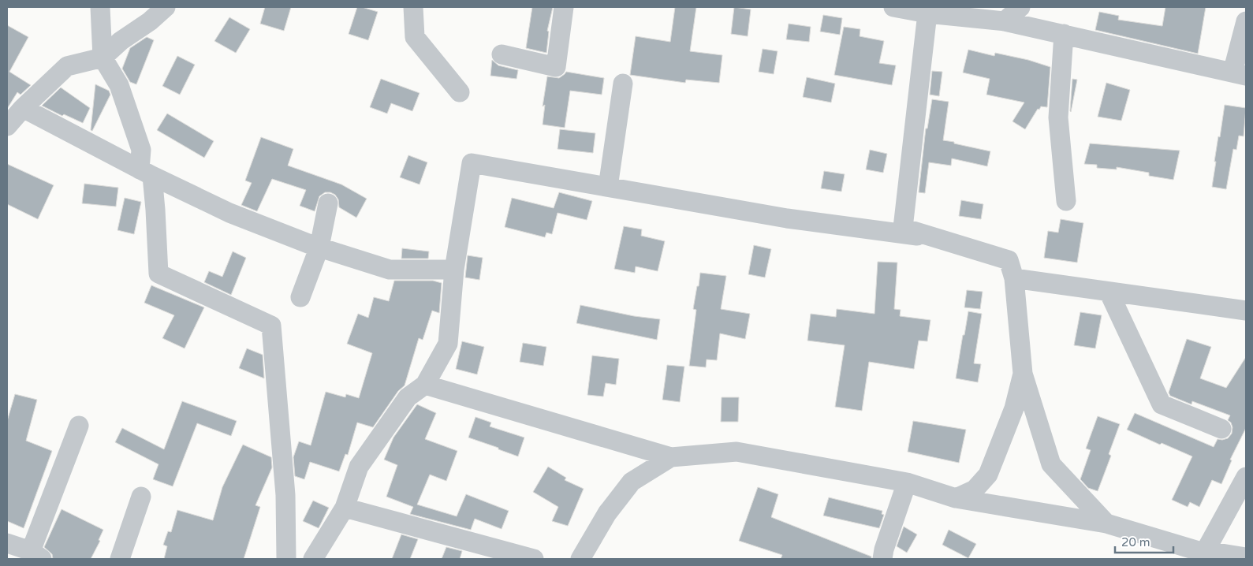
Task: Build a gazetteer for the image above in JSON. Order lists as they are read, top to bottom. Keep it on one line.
{"scale_bar":"20 m"}
